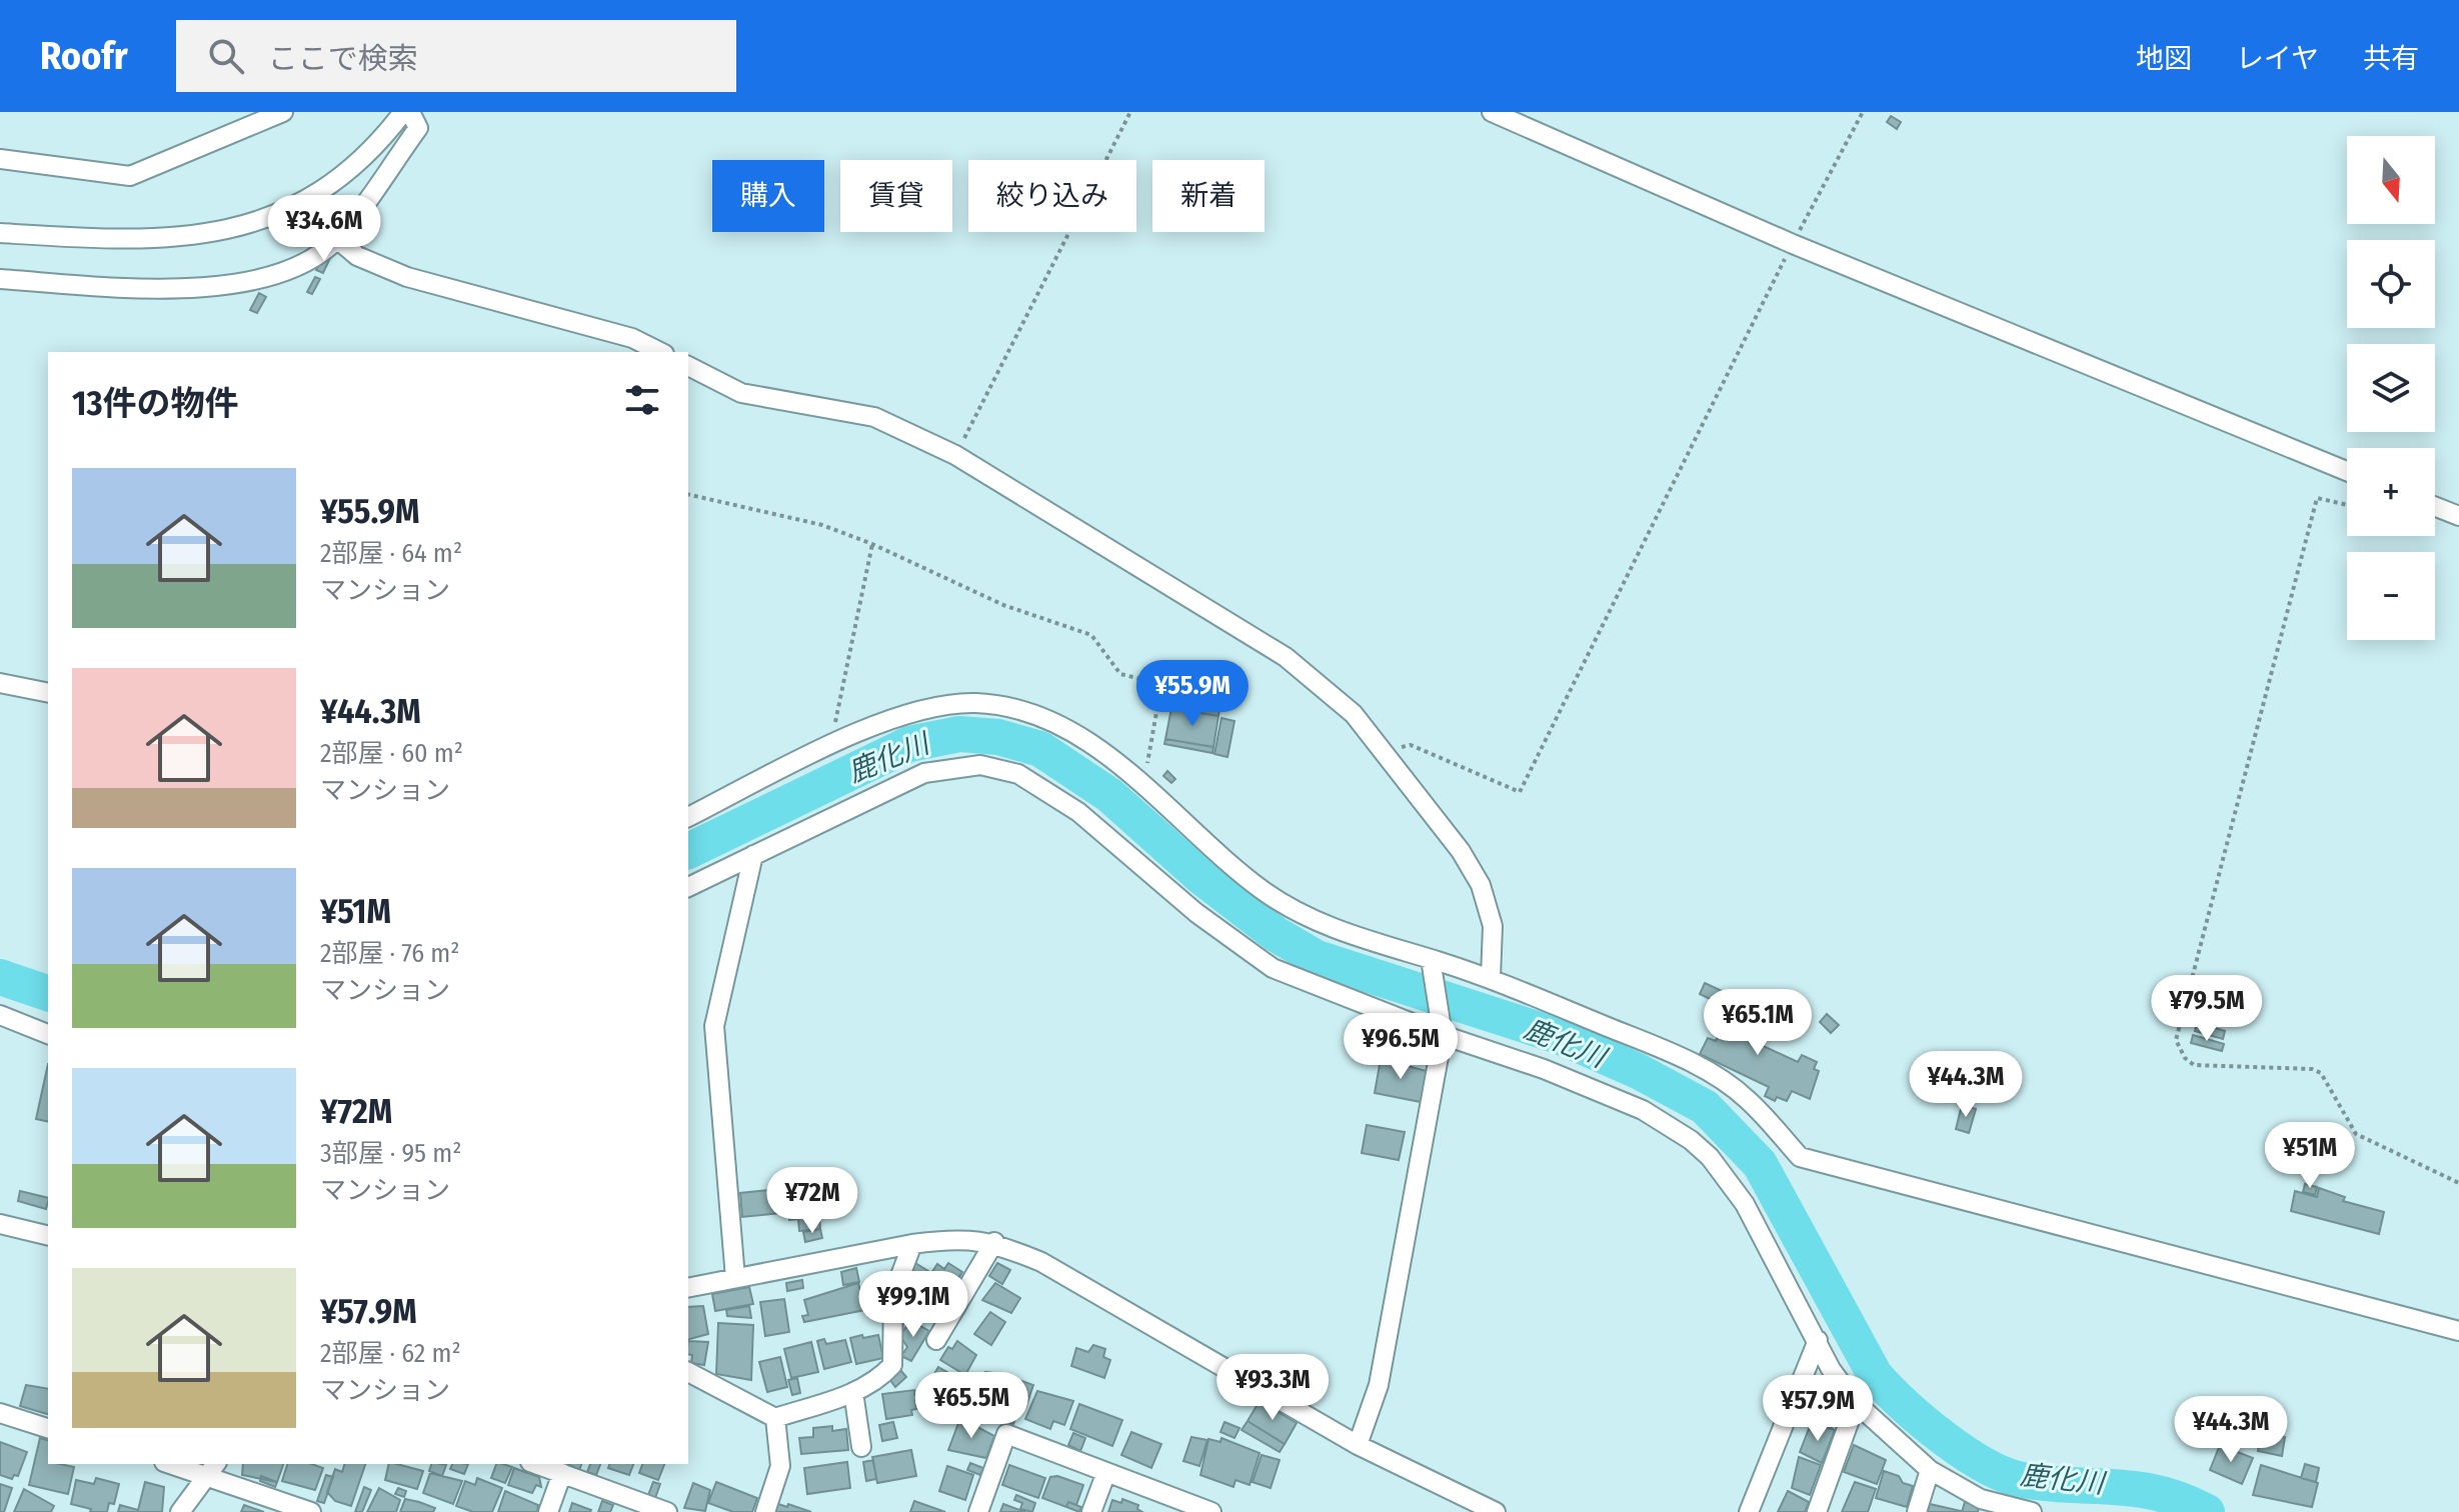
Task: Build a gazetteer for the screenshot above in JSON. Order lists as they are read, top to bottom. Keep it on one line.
{"water":["鹿化川"],"north":"bottom","page":{"header":"Roofr","search":"ここで検索","nav":["地図","レイヤ","共有"],"map_buttons":["+","−"],"chip":["購入","賃貸","絞り込み","新着"],"price":["¥34.6M","¥55.9M","¥79.5M","¥65.1M","¥96.5M","¥44.3M","¥51M","¥72M","¥99.1M","¥93.3M","¥65.5M","¥57.9M","¥44.3M"],"heading":"13件の物件","list":[{"name":"¥55.9M","note":"2部屋 · 64 m² · マンション"},{"name":"¥44.3M","note":"2部屋 · 60 m² · マンション"},{"name":"¥51M","note":"2部屋 · 76 m² · マンション"},{"name":"¥72M","note":"3部屋 · 95 m² · マンション"},{"name":"¥57.9M","note":"2部屋 · 62 m² · マンション"}]}}
